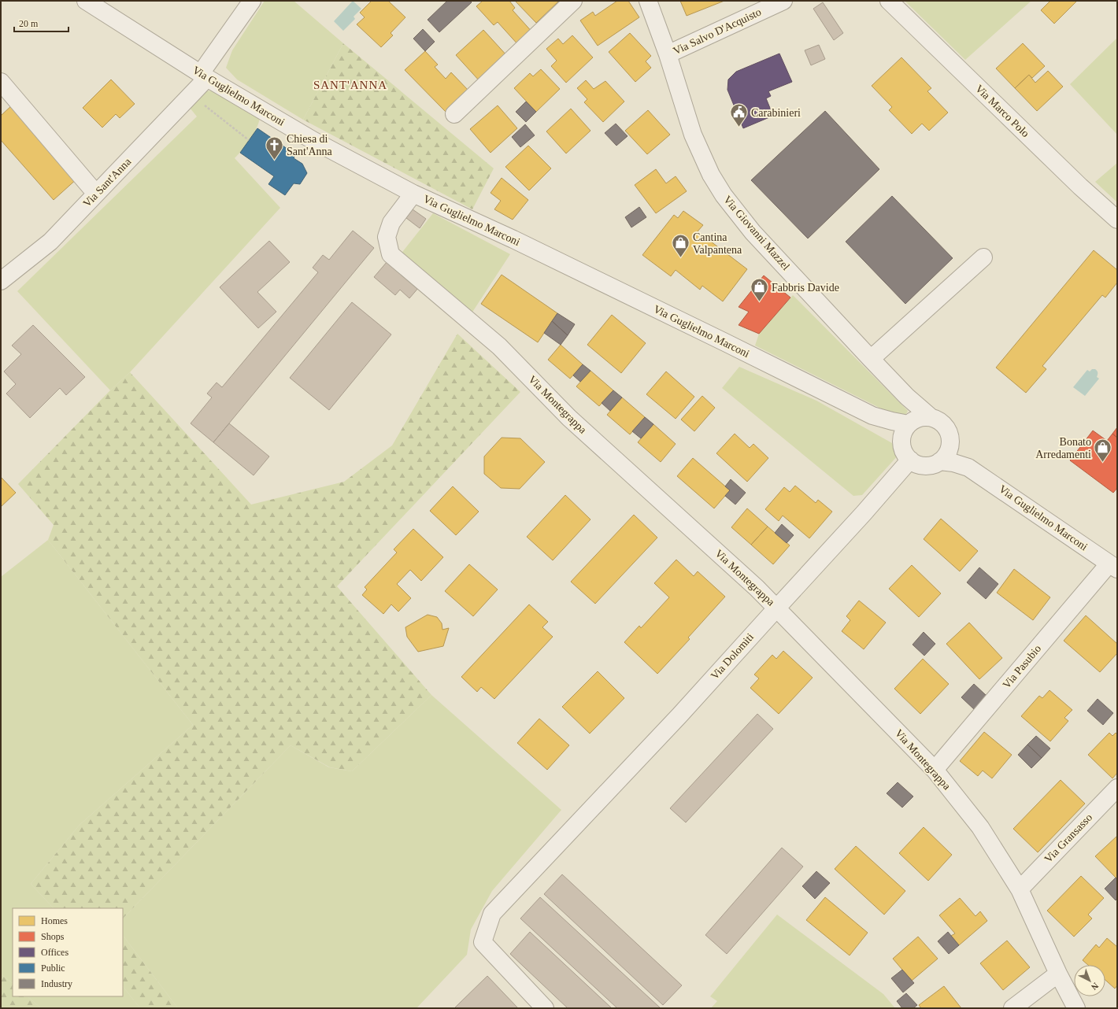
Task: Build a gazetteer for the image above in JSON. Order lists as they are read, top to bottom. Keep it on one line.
{"streets":{"street":["Via Salvo D'Acquisto","Via Guglielmo Marconi","Via Marco Polo","Via Sant'Anna","Via Giovanni Mazzel","Via Montegrappa","Via Dolomiti","Via Pasubio","Via Gransasso"]},"crossings":[["Via Salvo D'Acquisto","Via Giovanni Mazzel"],["Via Guglielmo Marconi","Via Sant'Anna"],["Via Guglielmo Marconi","Via Giovanni Mazzel"],["Via Guglielmo Marconi","Via Montegrappa"],["Via Guglielmo Marconi","Via Dolomiti"],["Via Guglielmo Marconi","Via Pasubio"],["Via Giovanni Mazzel","Via Dolomiti"],["Via Montegrappa","Via Dolomiti"],["Via Montegrappa","Via Pasubio"],["Via Montegrappa","Via Gransasso"]],"districts":["SANT'ANNA"],"places":{"public building":["Carabinieri"],"church":["Chiesa di Sant'Anna"],"shop":["Cantina Valpantena","Fabbris Davide","Bonato Arredamenti"]},"legend":["Homes","Shops","Offices","Public","Industry"],"scale_bar":"20 m","north":"bottom right"}
